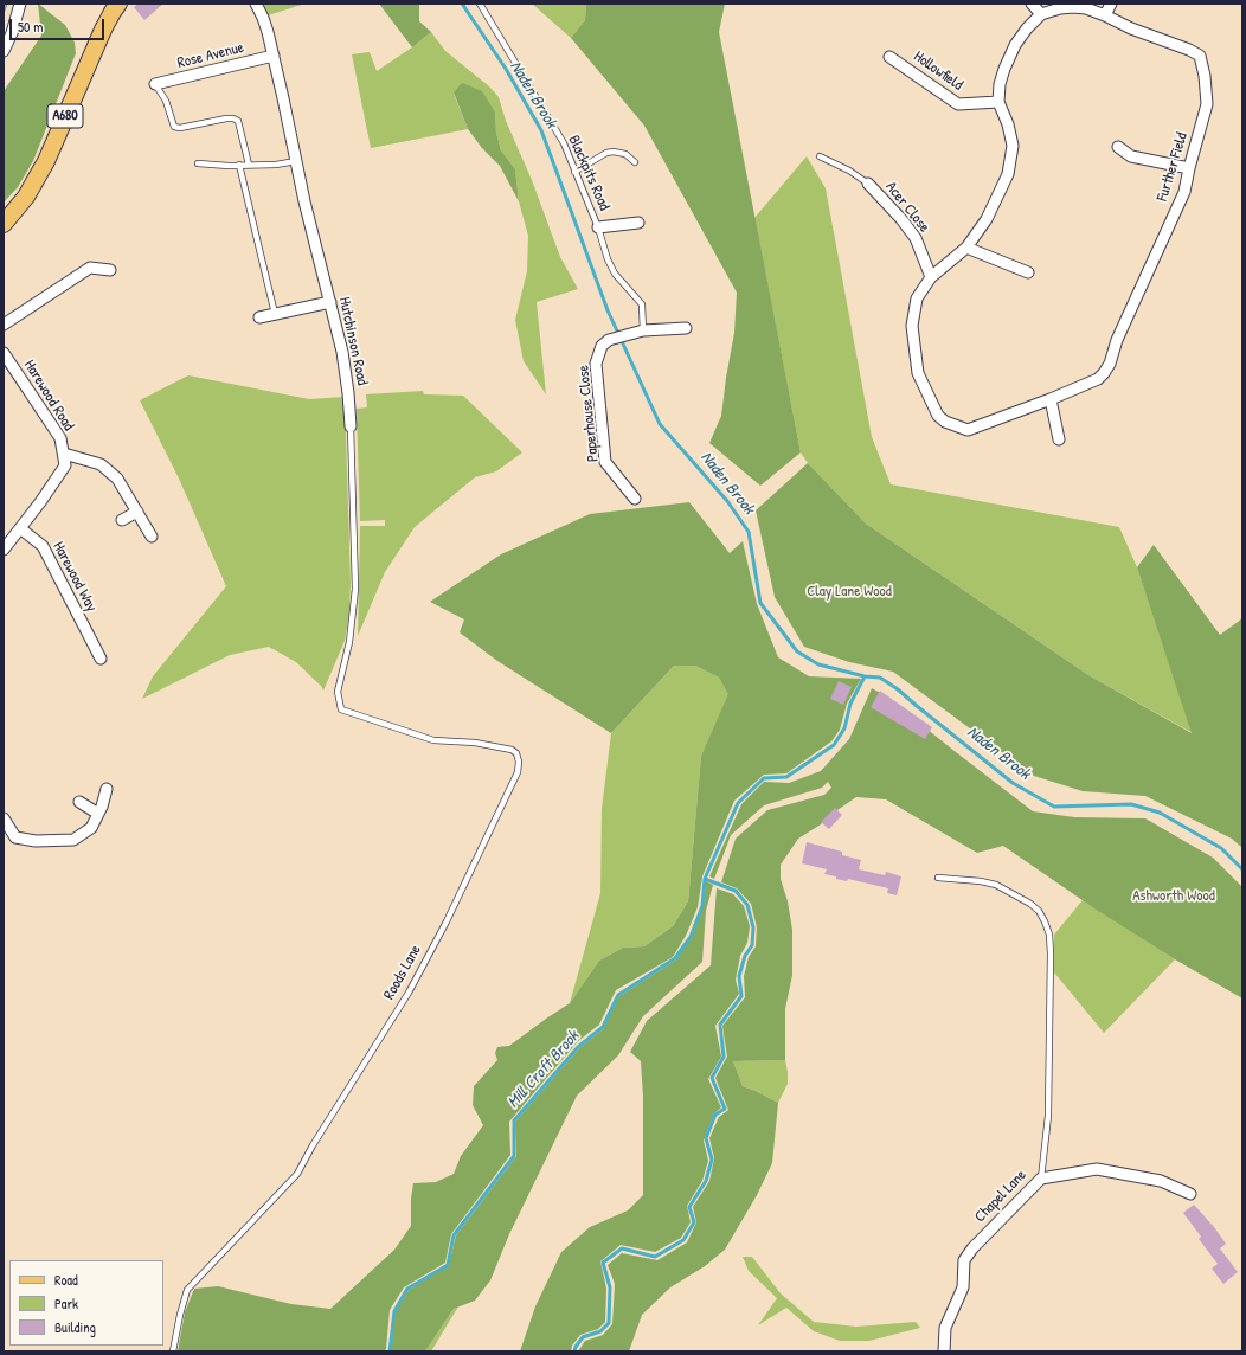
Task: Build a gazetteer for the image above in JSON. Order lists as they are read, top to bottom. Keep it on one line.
{"streets":{"main road":["A680"],"street":["Rose Avenue","Hollowfield","Further Field","Acer Close","Hutchinson Road","Harewood Road","Paperhouse Close","Harewood Way","Chapel Lane"],"lane":["Blackpits Road","Roods Lane"]},"crossings":[["Rose Avenue","Hutchinson Road"],["Hollowfield","Further Field"],["Further Field","Acer Close"],["Blackpits Road","Paperhouse Close"],["Hutchinson Road","Roods Lane"],["Harewood Road","Harewood Way"]],"water":["Naden Brook","Mill Croft Brook"],"parks":["Clay Lane Wood","Ashworth Wood"],"legend":["Road","Park","Building"],"scale_bar":"50 m"}
